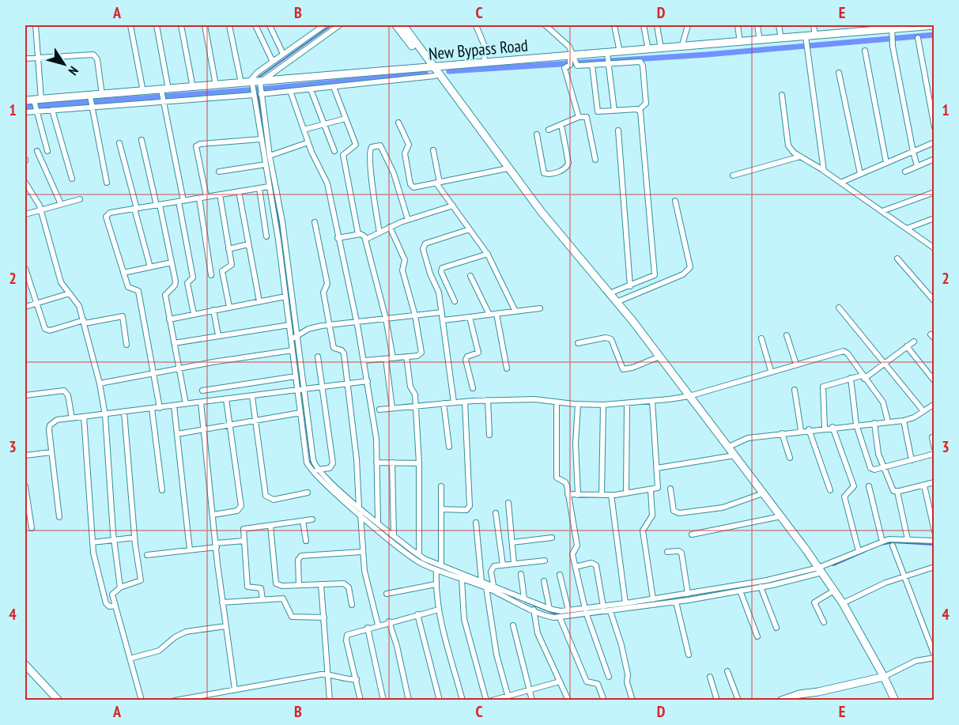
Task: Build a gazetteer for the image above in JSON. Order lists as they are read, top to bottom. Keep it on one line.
{"streets":{"street":["New Bypass Road"]},"north":"bottom right","grid":{"columns":["A","B","C","D","E"],"rows":["1","2","3","4"]}}
